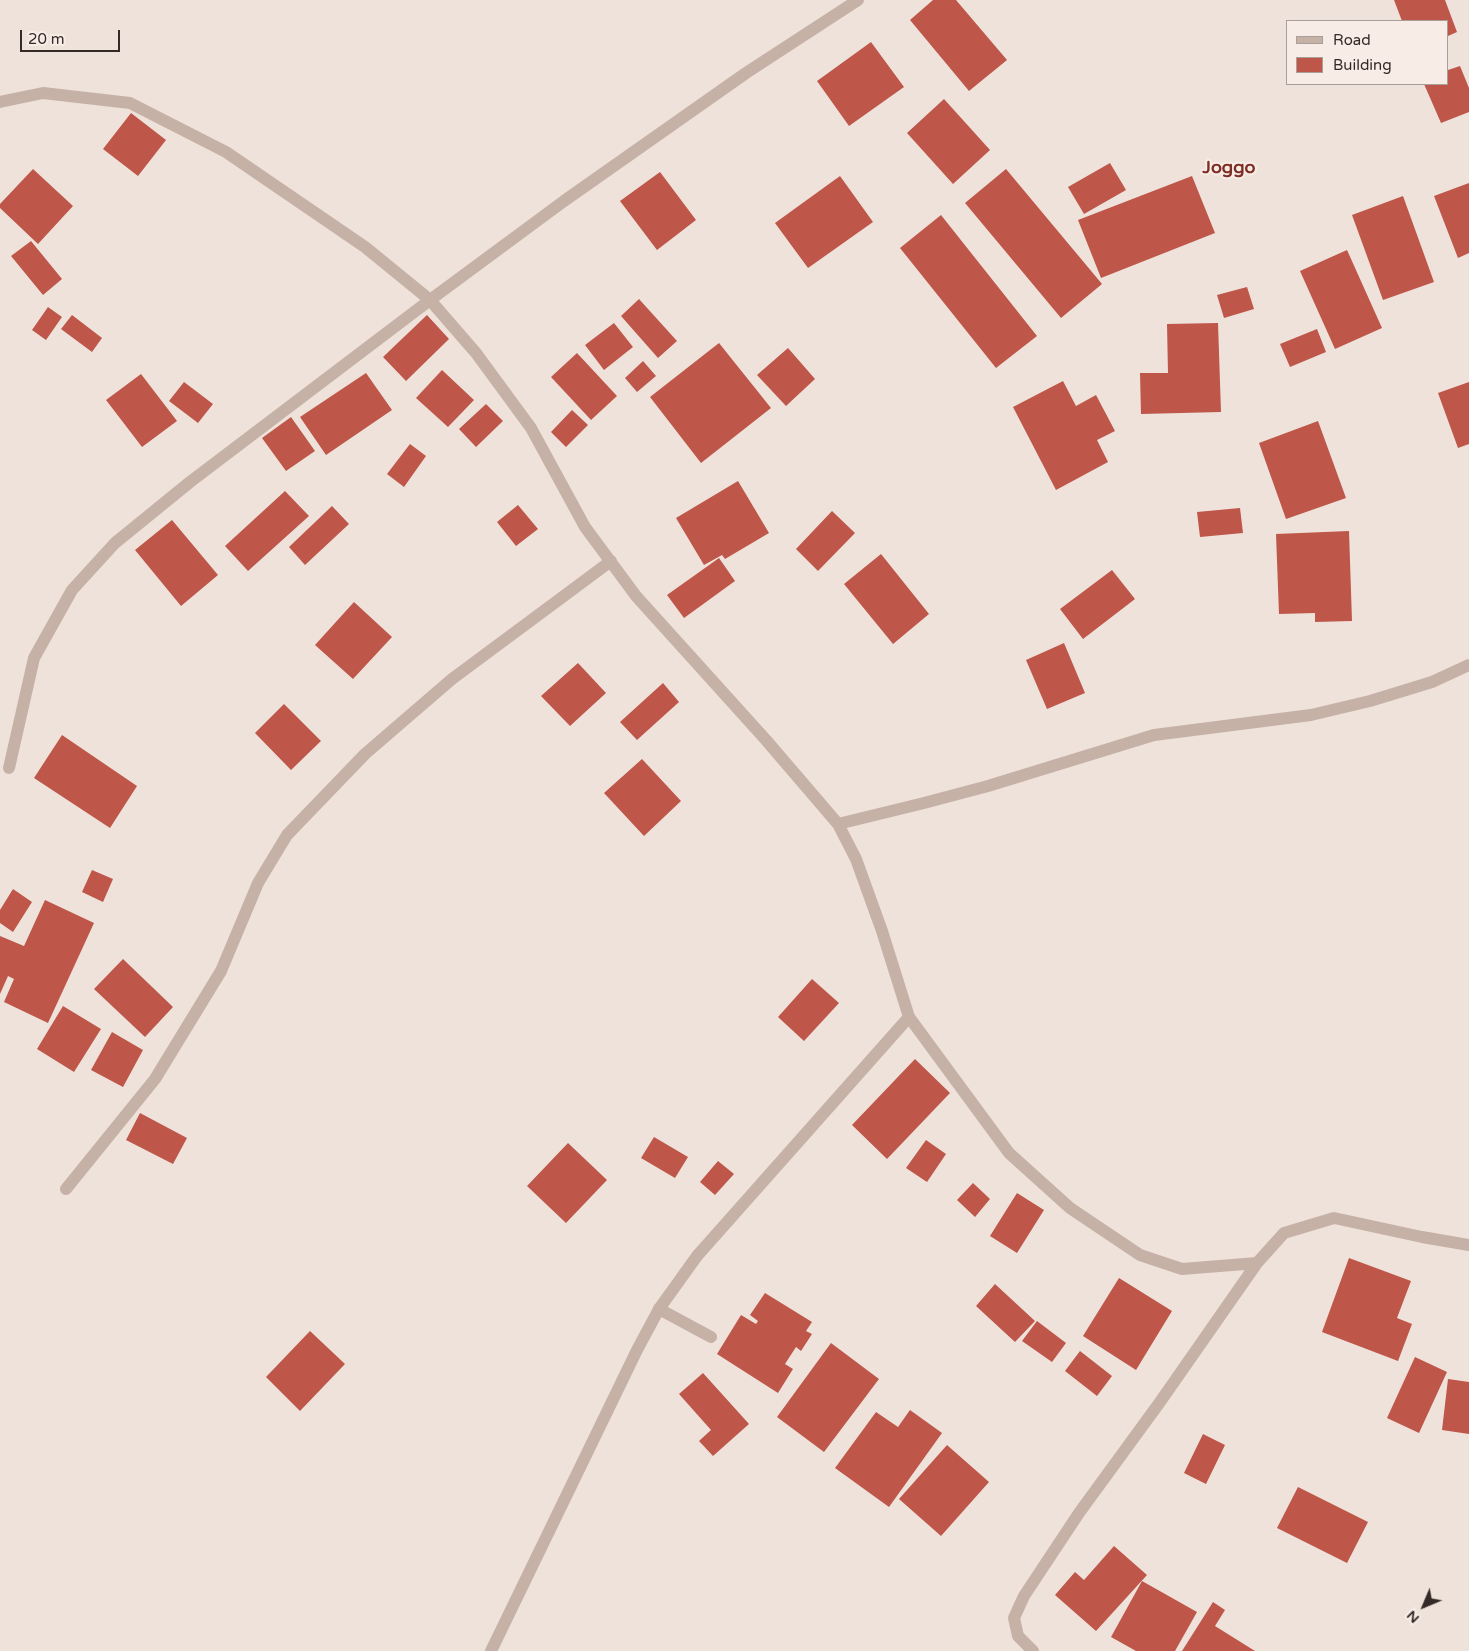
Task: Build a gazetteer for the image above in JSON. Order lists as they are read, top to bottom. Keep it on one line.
{"districts":["Joggo"],"legend":["Road","Building"],"scale_bar":"20 m","north":"bottom left"}
